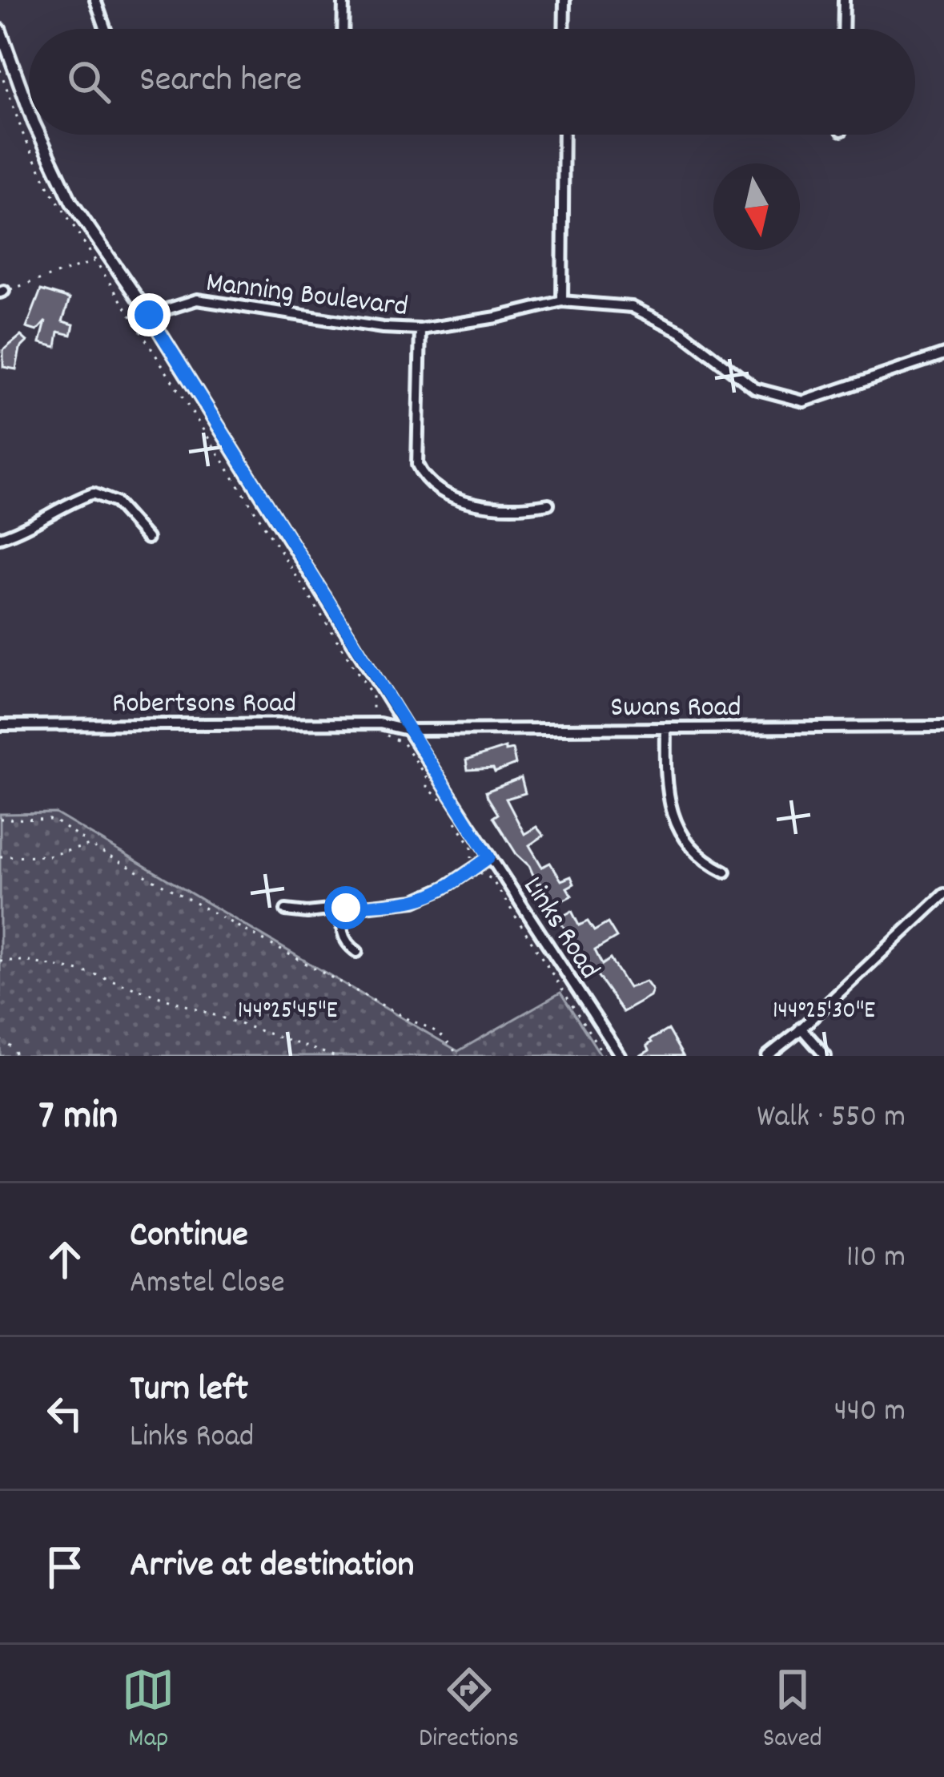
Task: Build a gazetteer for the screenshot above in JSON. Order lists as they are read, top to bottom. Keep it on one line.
{"streets":{"street":["Manning Boulevard","Robertsons Road","Swans Road","Links Road"]},"crossings":[["Manning Boulevard","Links Road"],["Robertsons Road","Swans Road"],["Robertsons Road","Links Road"],["Swans Road","Links Road"]],"north":"bottom","page":{"search":"Search here","heading":["7 min","Walk · 550 m"],"list":[["Continue","Amstel Close","110 m"],["Turn left","Links Road","440 m"],"Arrive at destination"],"nav":["Map","Directions","Saved"]},"coordinates":["144°25'45\"E","144°25'30\"E"]}
